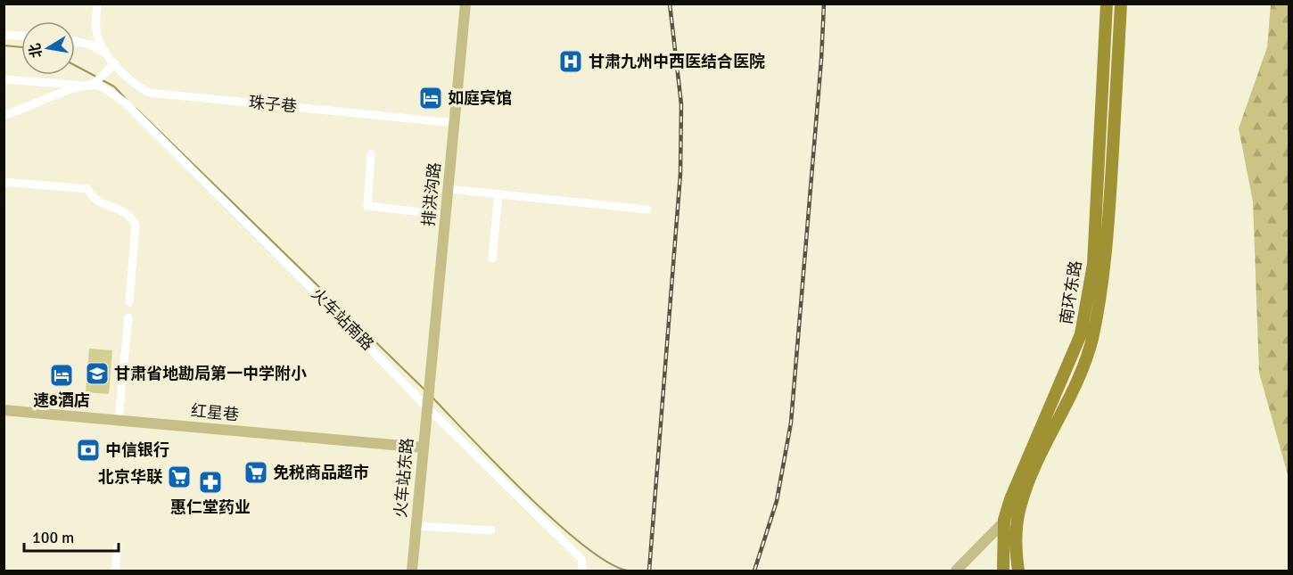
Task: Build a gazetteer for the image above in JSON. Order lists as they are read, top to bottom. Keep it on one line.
{"streets":{"highway":["南环东路"],"main road":["排洪沟路","红星巷","火车站东路"],"street":["珠子巷","火车站南路"]},"crossings":[["珠子巷","排洪沟路"],["排洪沟路","火车站东路"],["火车站南路","火车站东路"],["红星巷","火车站东路"]],"places":{"hospital":["甘肃九州中西医结合医院"],"hotel":["如庭宾馆","速8酒店"],"school or university":["甘肃省地勘局第一中学附小"],"bank":["中信银行"],"supermarket":["免税商品超市","北京华联"],"pharmacy":["惠仁堂药业"]},"scale_bar":"100 m","north":"left"}
